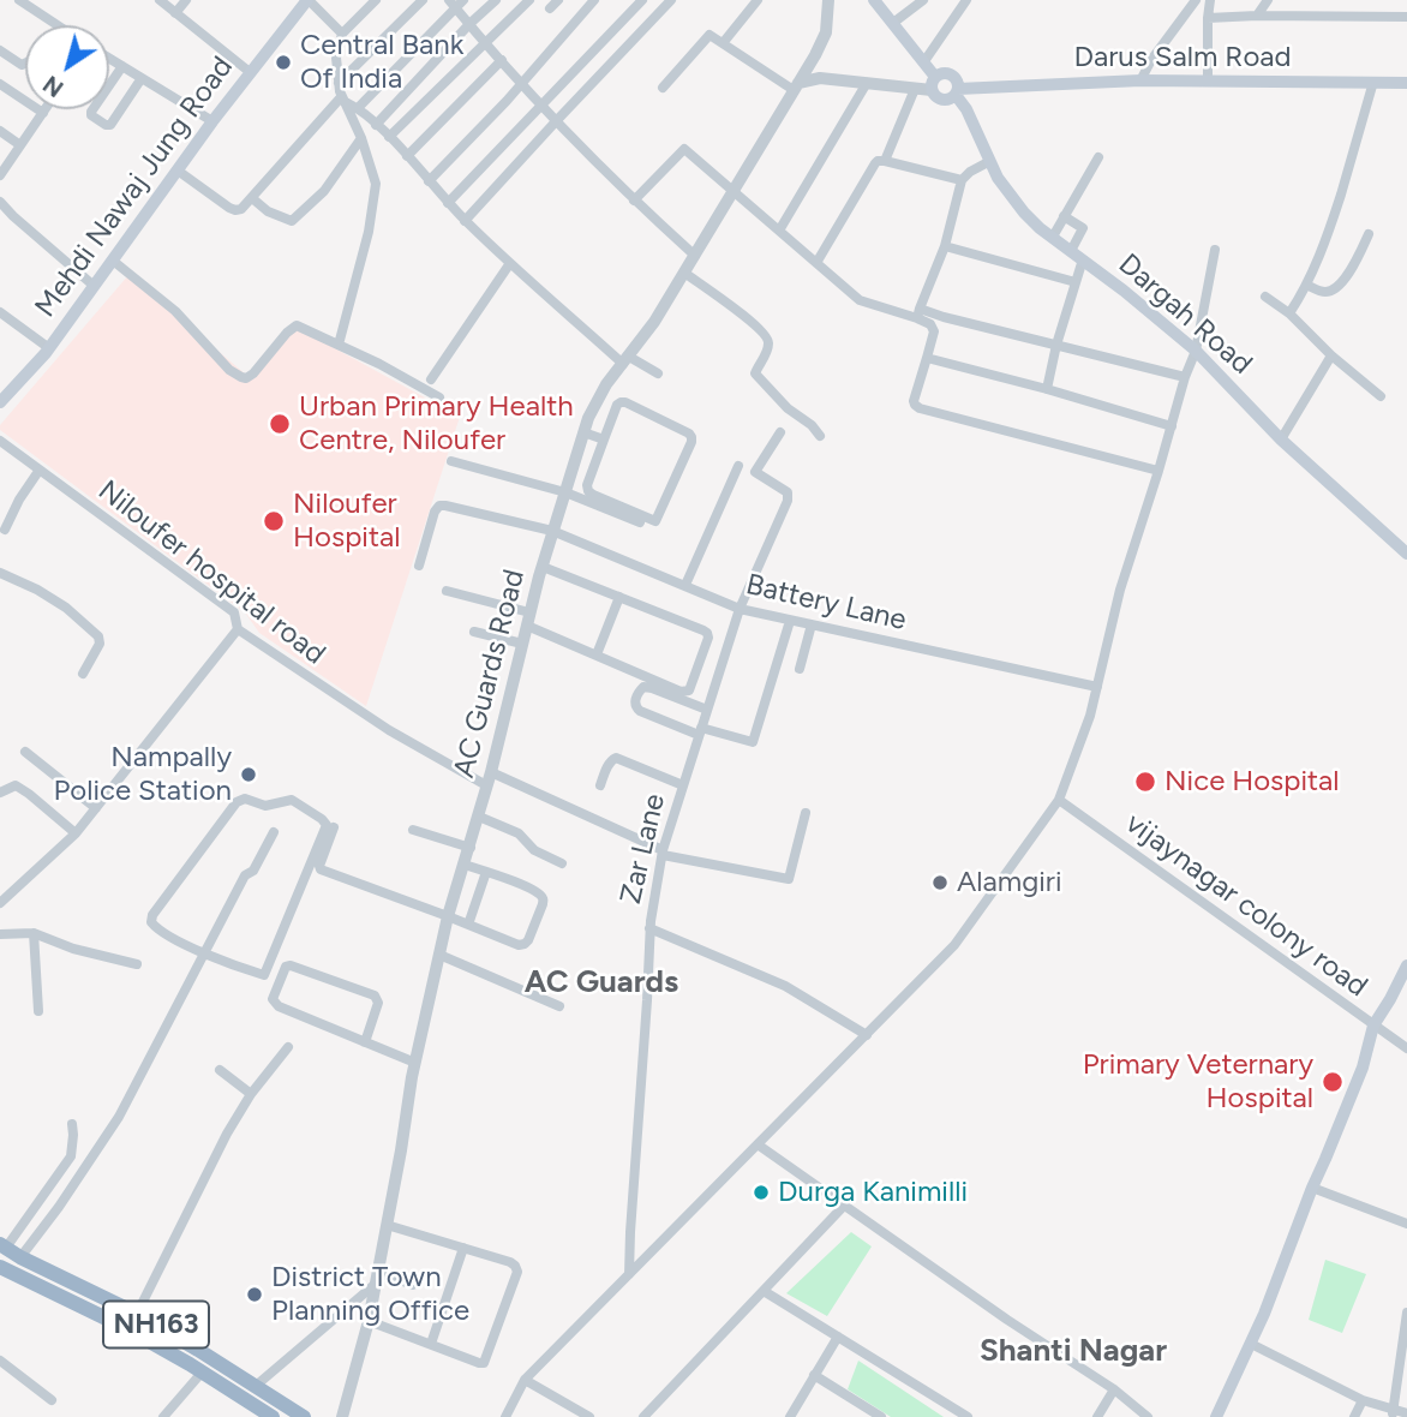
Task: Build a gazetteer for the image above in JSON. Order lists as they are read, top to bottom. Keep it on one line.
{"streets":{"highway":["NH163"],"main road":["Darus Salm Road","Mehdi Nawaj Jung Road","Dargah Road"],"street":["Niloufer hospital road","Battery Lane","AC Guards Road","Zar Lane","vijaynagar colony road"]},"crossings":[["Darus Salm Road","Dargah Road"],["Niloufer hospital road","AC Guards Road"],["Battery Lane","AC Guards Road"],["Battery Lane","Zar Lane"]],"districts":["AC Guards","Shanti Nagar"],"places":["Central Bank Of India","Urban Primary Health Centre, Niloufer","Niloufer Hospital","Nampally Police Station","Nice Hospital","Alamgiri","Primary Veternary Hospital","Durga Kanimilli","District Town Planning Office"],"north":"bottom left"}
